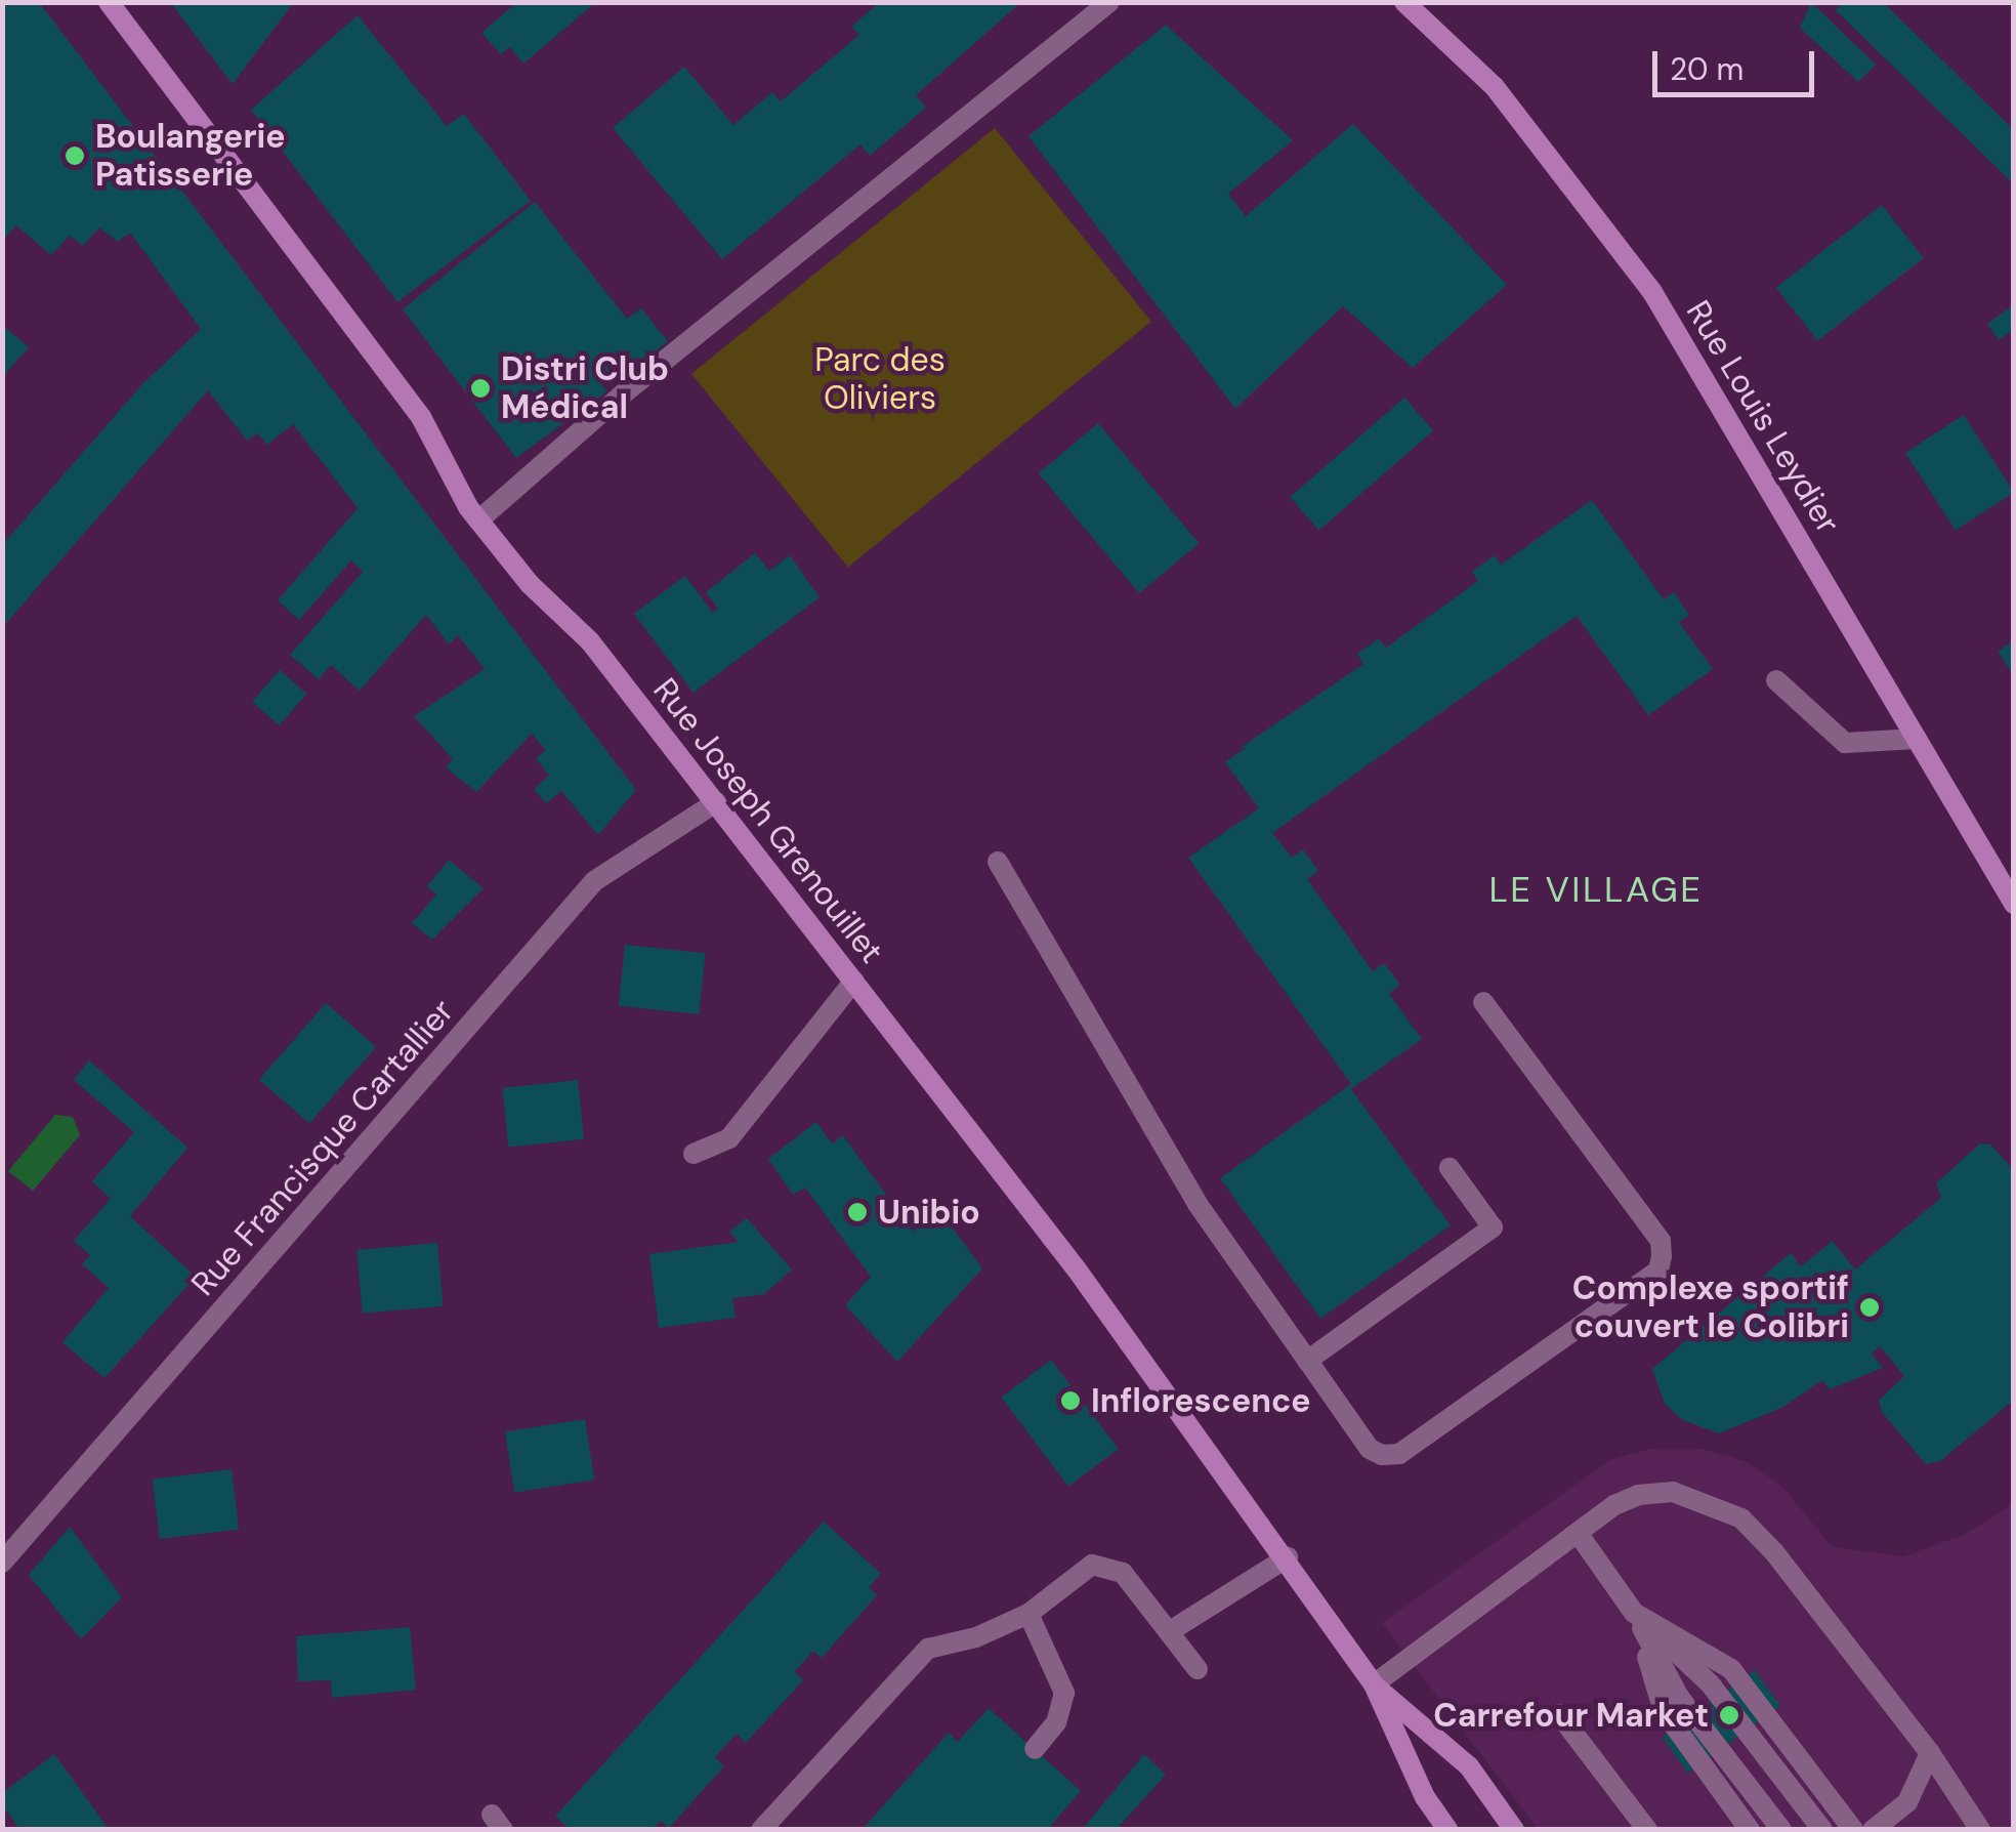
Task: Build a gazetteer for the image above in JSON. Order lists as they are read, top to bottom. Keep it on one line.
{"streets":{"main road":["Rue Louis Leydier","Rue Joseph Grenouillet"],"street":["Rue Francisque Cartallier"]},"crossings":[["Rue Joseph Grenouillet","Rue Francisque Cartallier"]],"districts":["LE VILLAGE"],"parks":["Parc des Oliviers"],"places":["Boulangerie Patisserie","Distri Club Médical","Unibio","Complexe sportif couvert le Colibri","Inflorescence","Carrefour Market"],"scale_bar":"20 m"}
